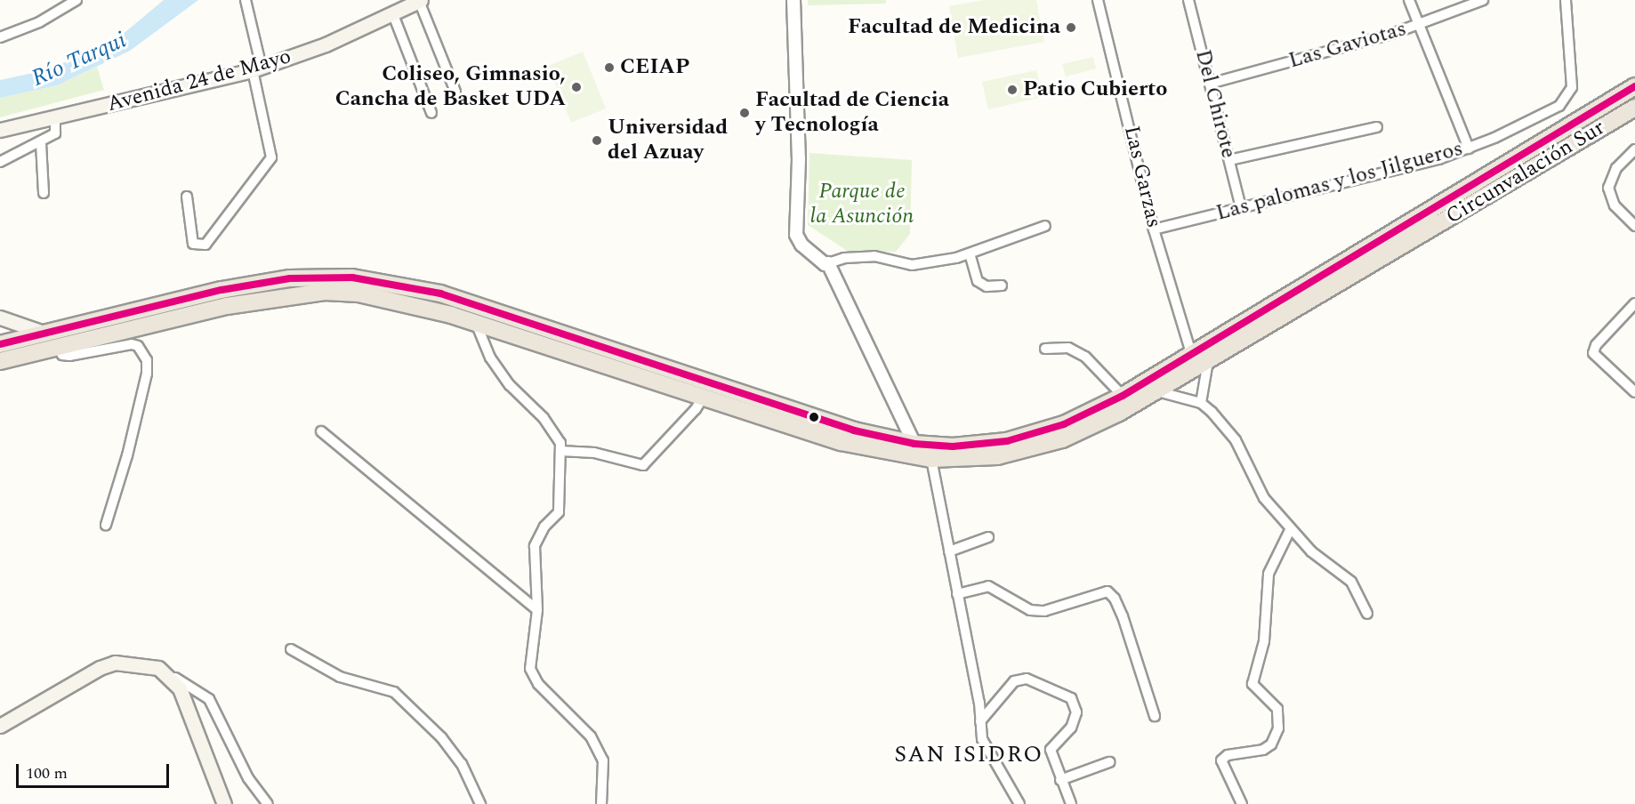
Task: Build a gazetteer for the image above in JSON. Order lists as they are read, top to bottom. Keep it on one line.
{"streets":{"highway":["Circunvalación Sur"],"main road":["Avenida 24 de Mayo"],"street":["Las Gaviotas","Del Chirote","Las Garzas","Las palomas y los Jilgueros"]},"crossings":[["Las Gaviotas","Del Chirote"],["Del Chirote","Las palomas y los Jilgueros"],["Circunvalación Sur","Las Garzas"],["Las Garzas","Las palomas y los Jilgueros"]],"districts":["SAN ISIDRO"],"water":["Río Tarqui"],"parks":["Parque de la Asunción"],"places":["Facultad de Medicina","CEIAP","Coliseo, Gimnasio, Cancha de Basket UDA","Patio Cubierto","Facultad de Ciencia y Tecnología","Universidad del Azuay"],"scale_bar":"100 m"}
